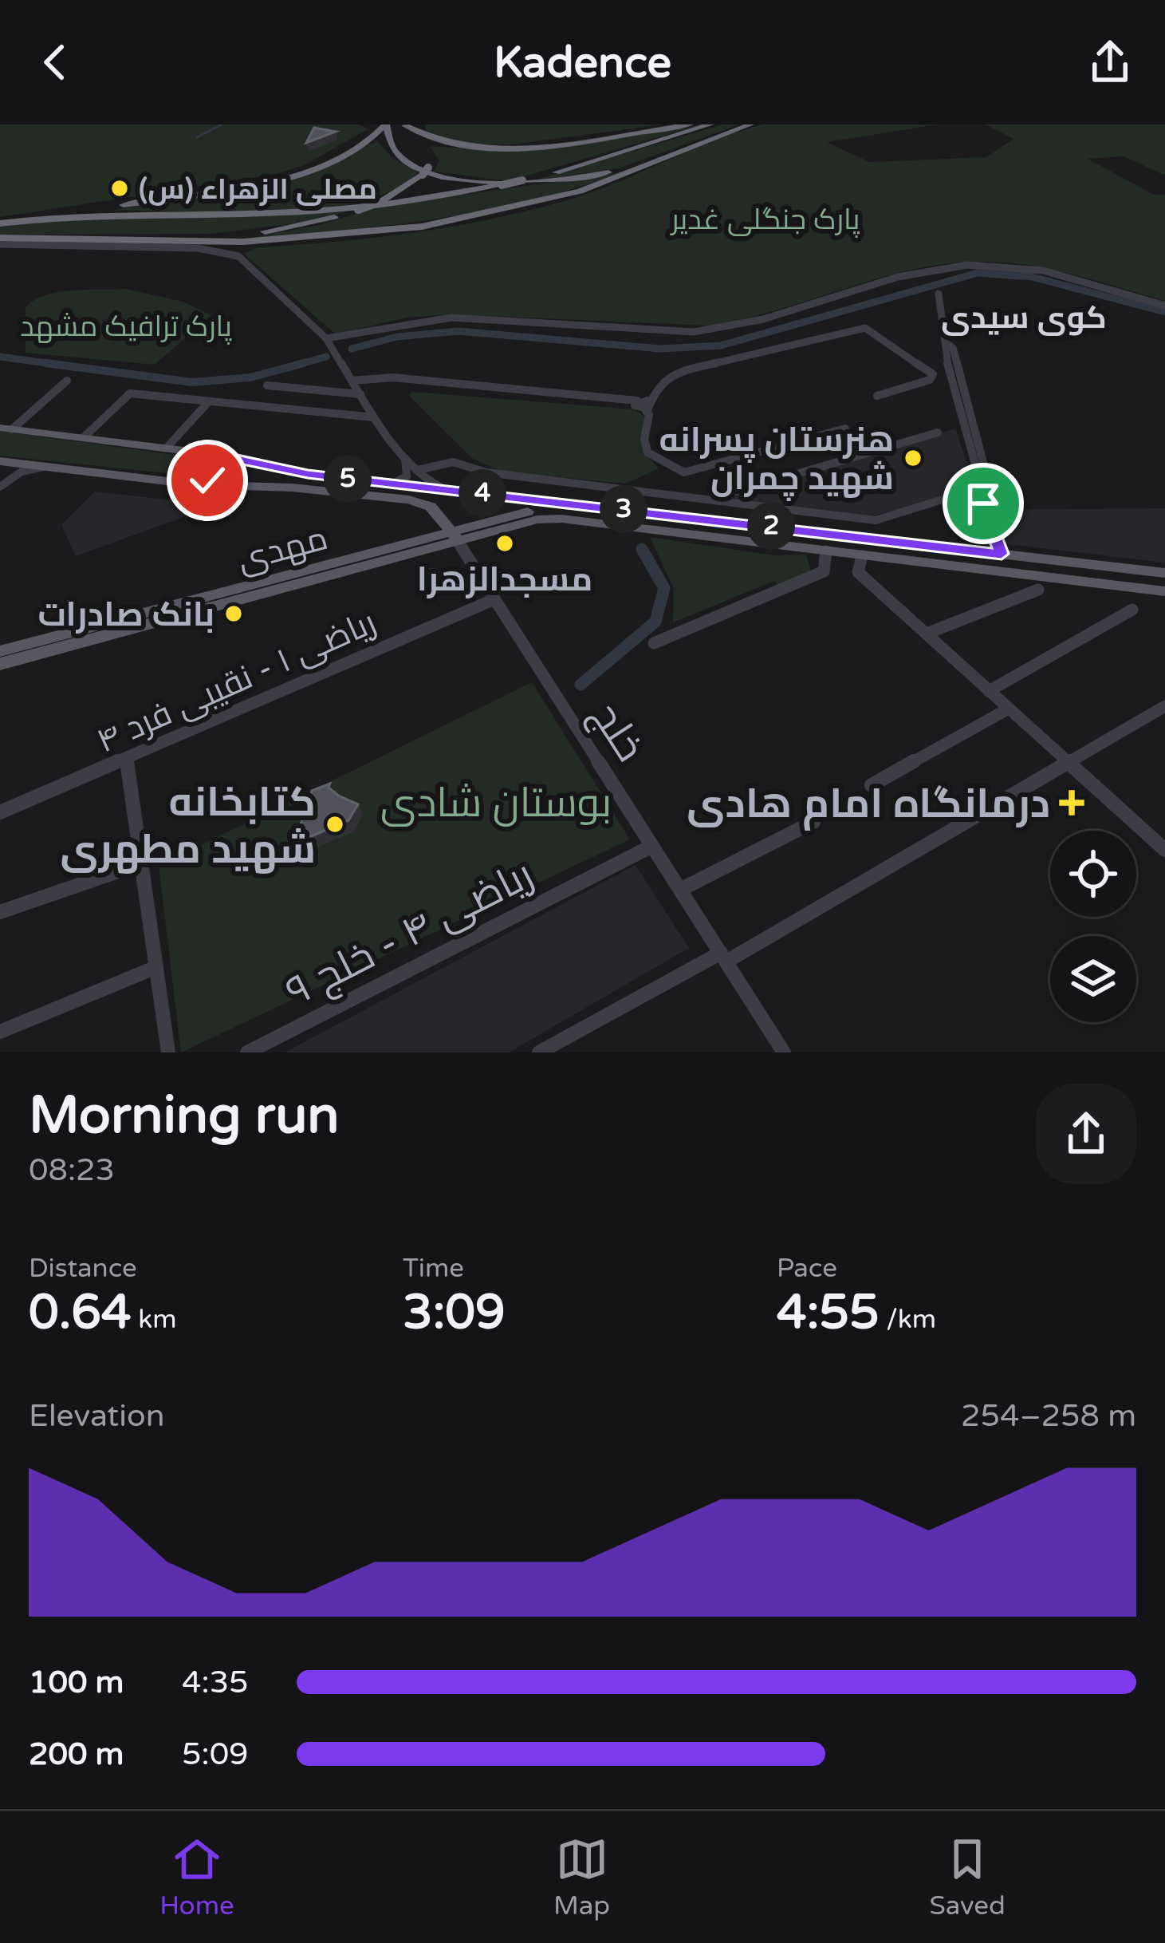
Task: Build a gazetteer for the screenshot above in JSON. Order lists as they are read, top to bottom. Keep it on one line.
{"streets":{"main road":["مهدی"],"street":["ریاضی ۱ - نقیبی فرد ۴","خلج","ریاضی ۴ - خلج ۹"]},"crossings":[["مهدی","خلج"],["ریاضی ۱ - نقیبی فرد ۴","خلج"],["خلج","ریاضی ۴ - خلج ۹"]],"districts":["کوی سیدی"],"parks":["پارک جنگلی غدیر","پارک ترافیک مشهد","بوستان شادی"],"places":{"other":["مصلی الزهراء (س)","هنرستان پسرانه شهید چمران","مسجدالزهرا","بانک صادرات","کتابخانه شهید مطهری"],"health":["درمانگاه امام هادی"]},"page":{"header":"Kadence","pins":["5","4","3","2"],"heading":["Morning run","08:23"],"stats":[["Distance","0.64 km"],["Time","3:09"],["Pace","4:55 /km"]],"chart":["Elevation","254–258 m"],"list":[{"name":"100 m","note":"4:35"},{"name":"200 m","note":"5:09"}],"tabs":["Home","Map","Saved"]}}
